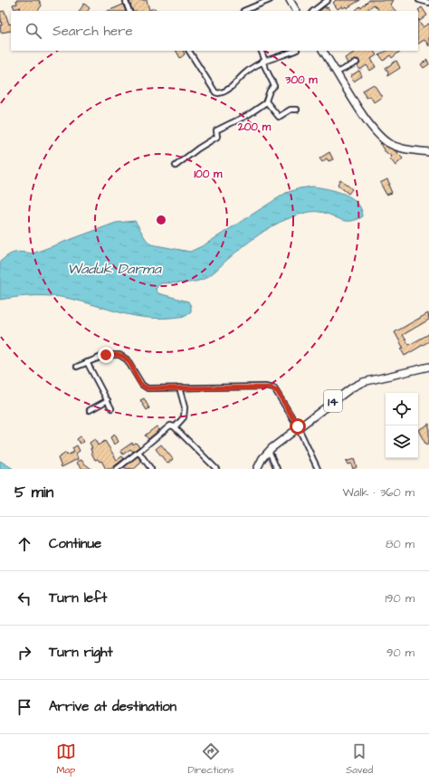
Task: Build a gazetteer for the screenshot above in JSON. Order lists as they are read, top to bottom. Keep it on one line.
{"streets":{"highway":["14"]},"water":["Waduk Darma"],"page":{"search":"Search here","heading":["5 min","Walk · 360 m"],"list":[["Continue","80 m"],["Turn left","190 m"],["Turn right","90 m"],"Arrive at destination"],"nav":["Map","Directions","Saved"]},"rings":["300 m","200 m","100 m"]}
